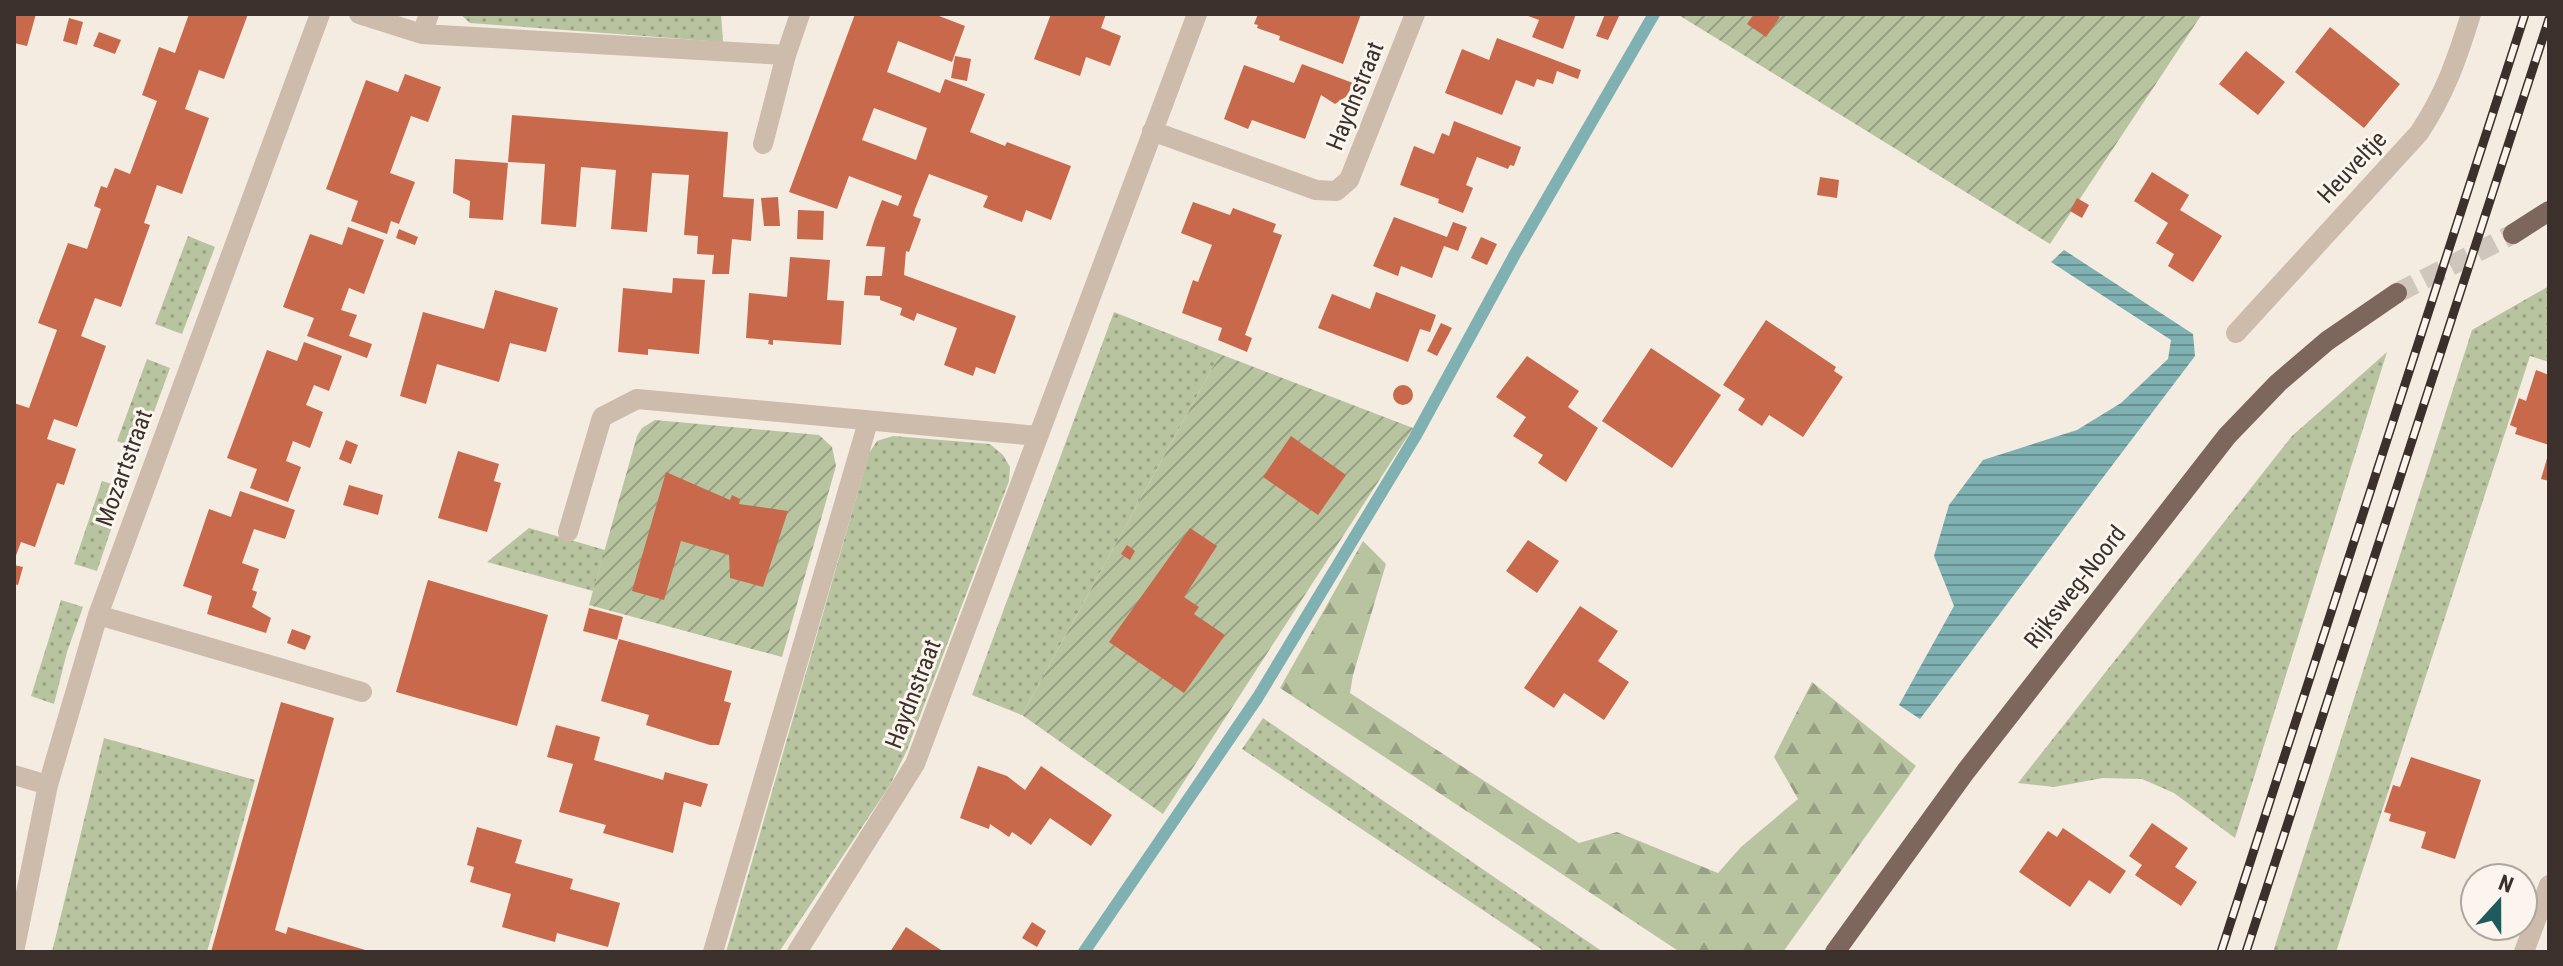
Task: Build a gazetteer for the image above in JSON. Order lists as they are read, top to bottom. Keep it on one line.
{"streets":{"main road":["Rijksweg-Noord"],"street":["Haydnstraat","Heuveltje","Mozartstraat"]},"north":"top"}
